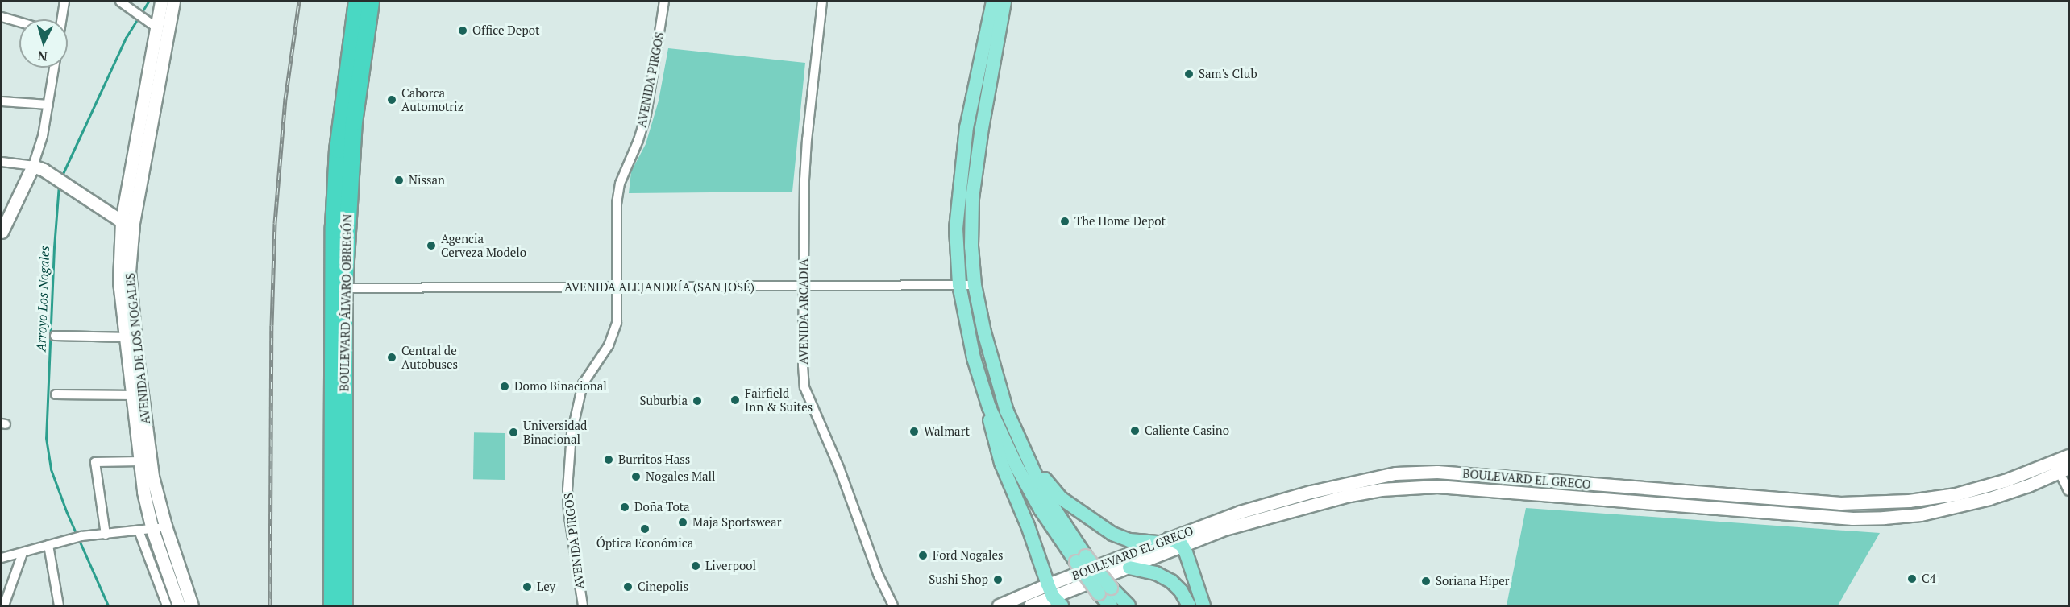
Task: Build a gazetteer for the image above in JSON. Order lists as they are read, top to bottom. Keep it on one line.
{"streets":{"highway":["BOULEVARD ÁLVARO OBREGÓN"],"main road":["AVENIDA DE LOS NOGALES","BOULEVARD EL GRECO"],"street":["AVENIDA PIRGOS","AVENIDA ALEJANDRÍA (SAN JOSÉ)","AVENIDA ARCADIA"]},"crossings":[["AVENIDA PIRGOS","AVENIDA ALEJANDRÍA (SAN JOSÉ)"],["AVENIDA ALEJANDRÍA (SAN JOSÉ)","BOULEVARD ÁLVARO OBREGÓN"],["AVENIDA ALEJANDRÍA (SAN JOSÉ)","AVENIDA ARCADIA"]],"water":["Arroyo Los Nogales"],"places":["Office Depot","Sam's Club","Caborca Automotriz","Nissan","The Home Depot","Agencia Cerveza Modelo","Central de Autobuses","Domo Binacional","Fairfield Inn & Suites","Suburbia","Caliente Casino","Walmart","Universidad Binacional","Burritos Hass","Nogales Mall","Doña Tota","Maja Sportswear","Óptica Económica","Ford Nogales","Liverpool","C4","Sushi Shop","Soriana Híper","Ley","Cinepolis"],"north":"bottom"}
